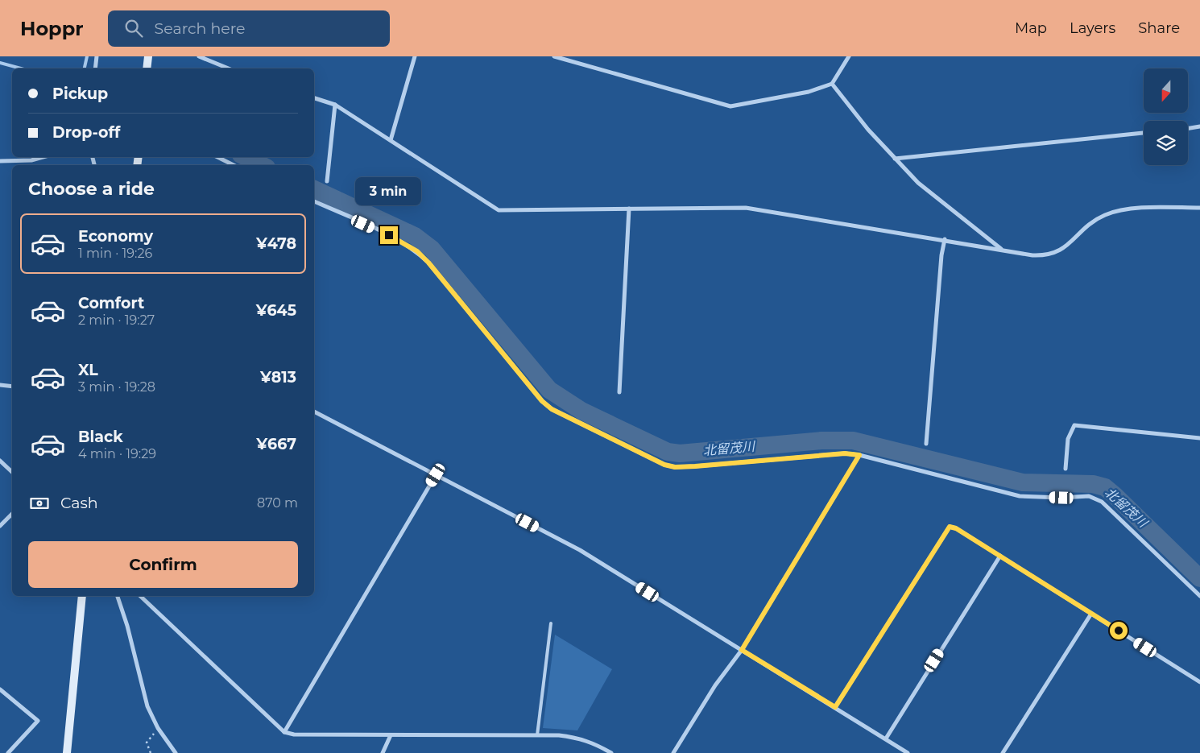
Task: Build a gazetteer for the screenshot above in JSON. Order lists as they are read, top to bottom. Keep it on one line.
{"water":["北留茂川"],"north":"bottom","page":{"header":"Hoppr","search":"Search here","nav":["Map","Layers","Share"],"banner":["Pickup","Drop-off"],"heading":"Choose a ride","bubble":"3 min","list":[{"name":"Economy","note":"1 min · 19:26","value":"¥478"},{"name":"Comfort","note":"2 min · 19:27","value":"¥645"},{"name":"XL","note":"3 min · 19:28","value":"¥813"},{"name":"Black","note":"4 min · 19:29","value":"¥667"}],"pay":["Cash","870 m"],"buttons":"Confirm"}}
